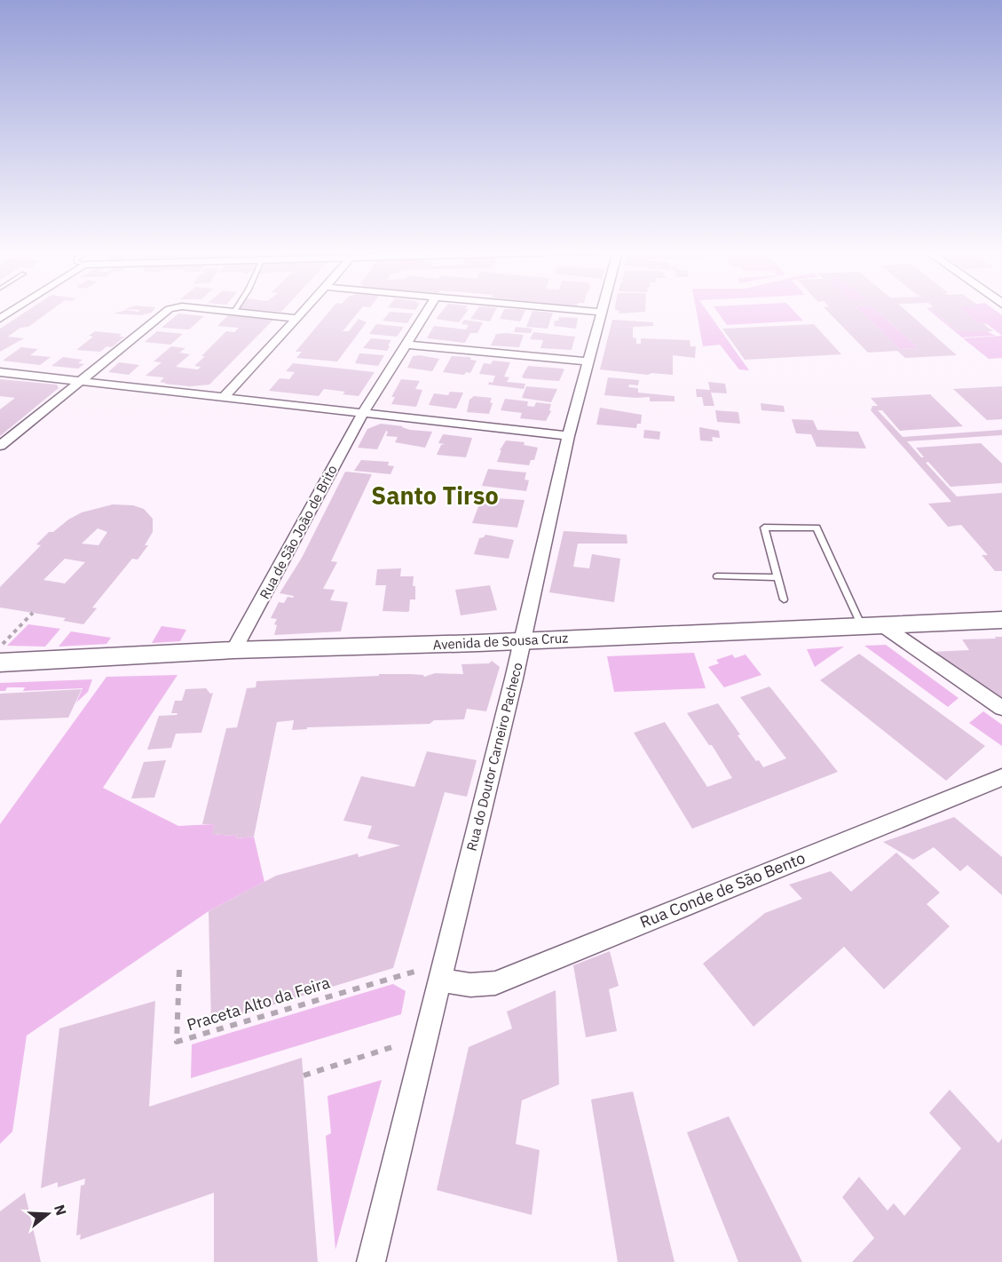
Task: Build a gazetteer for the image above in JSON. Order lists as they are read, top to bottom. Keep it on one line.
{"streets":{"main road":["Avenida de Sousa Cruz"],"street":["Rua de São João de Brito","Rua do Doutor Carneiro Pacheco","Rua Conde de São Bento"],"path":["Praceta Alto da Feira"]},"crossings":[["Rua de São João de Brito","Avenida de Sousa Cruz"],["Avenida de Sousa Cruz","Rua do Doutor Carneiro Pacheco"],["Rua do Doutor Carneiro Pacheco","Rua Conde de São Bento"]],"districts":["Santo Tirso"],"north":"right"}
